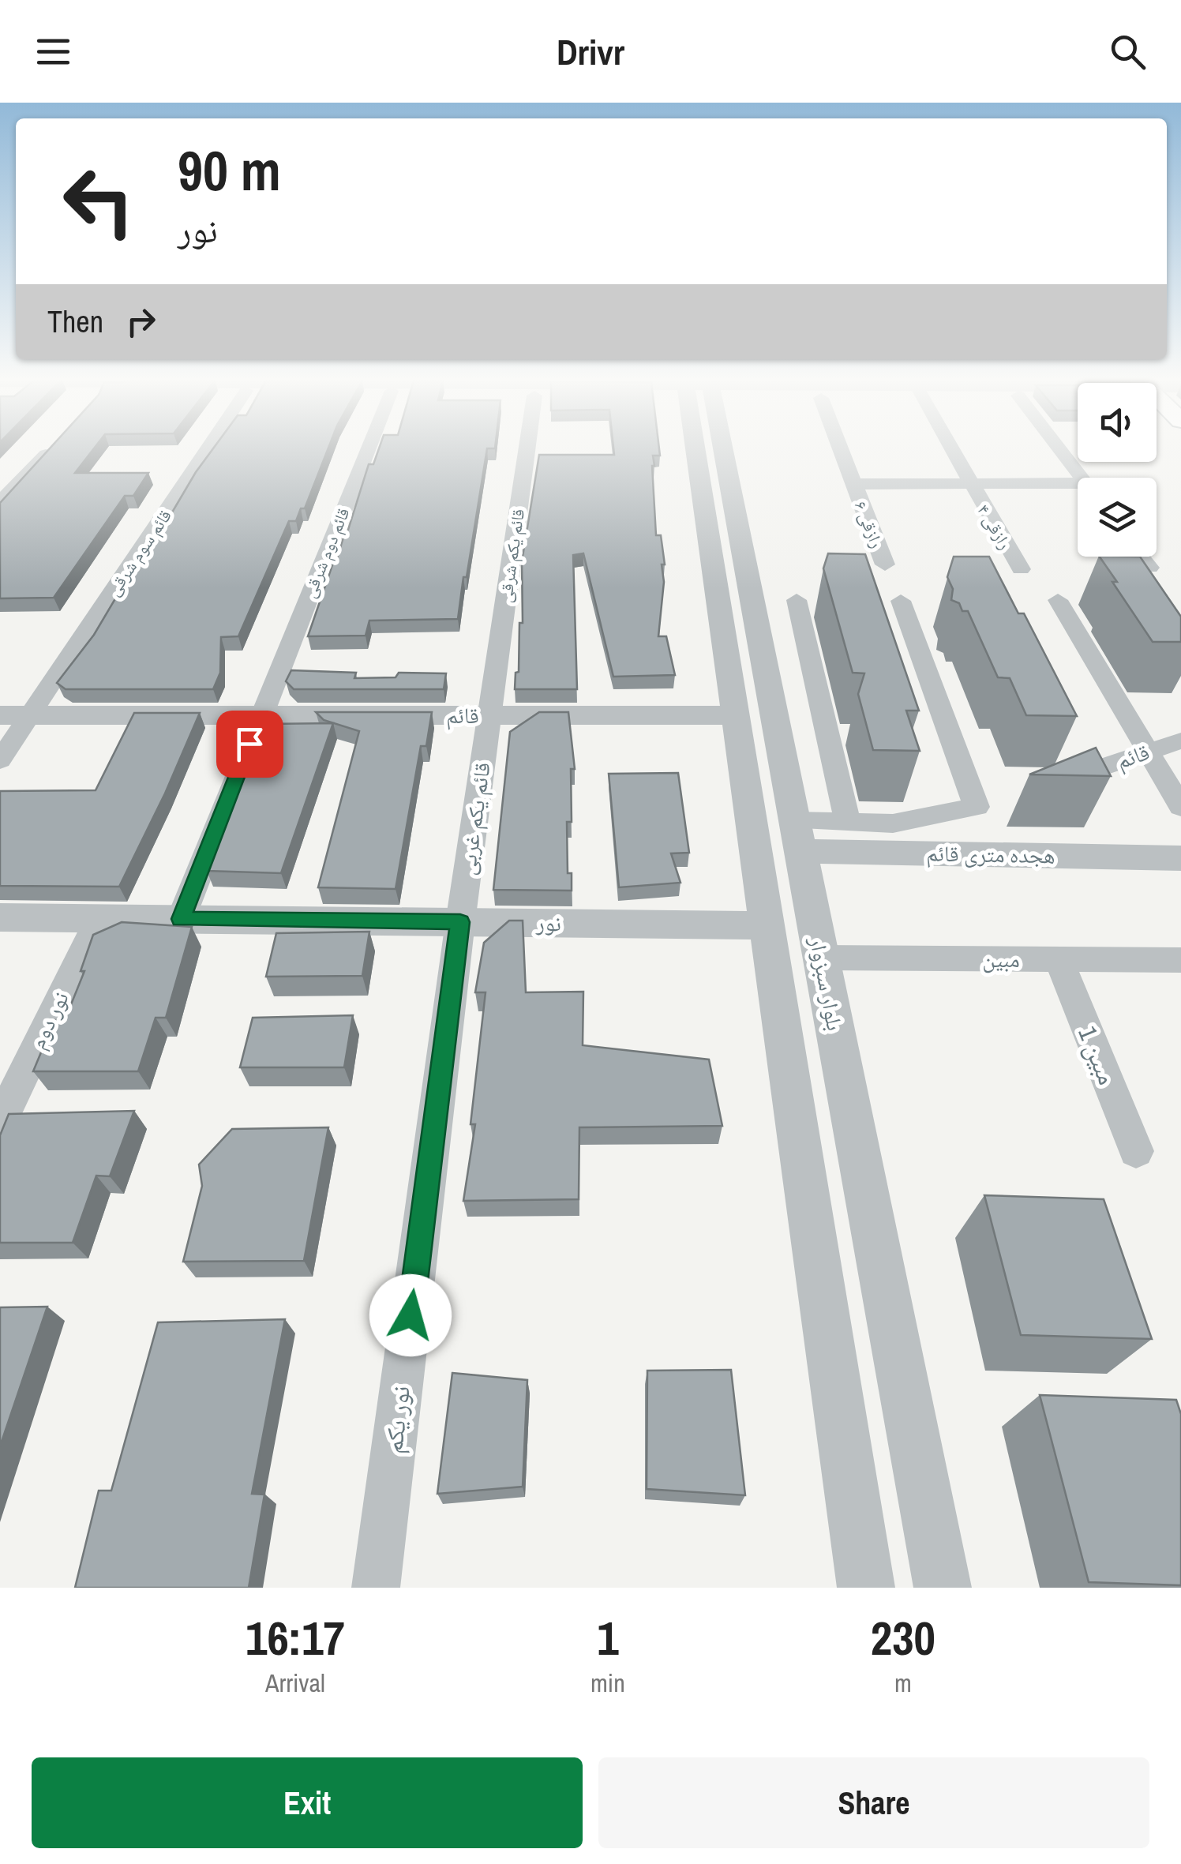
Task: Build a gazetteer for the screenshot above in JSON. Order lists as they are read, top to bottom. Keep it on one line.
{"streets":{"street":["رازقی ۶","رازقی ۴","قائم سوم شرقی","قائم دوم شرقی","قائم یکم شرقی","قائم","قائم یکم غربی","هجده متری قائم","نور","مبین","بلوار سبزوار","نور دوم","مبین 1","نور یکم"]},"crossings":[["قائم سوم شرقی","قائم"],["قائم دوم شرقی","قائم"],["قائم دوم شرقی","نور"],["قائم یکم شرقی","قائم"],["قائم یکم شرقی","قائم یکم غربی"],["قائم","قائم یکم غربی"],["قائم یکم غربی","نور"],["قائم یکم غربی","نور یکم"],["هجده متری قائم","بلوار سبزوار"],["نور","نور دوم"],["نور","نور یکم"],["مبین","بلوار سبزوار"],["مبین","مبین 1"]],"page":{"header":"Drivr","turn":["90 m","نور"],"then":"Then","eta":["16:17","Arrival","1","min","230","m"],"buttons":["Exit","Share"]}}
